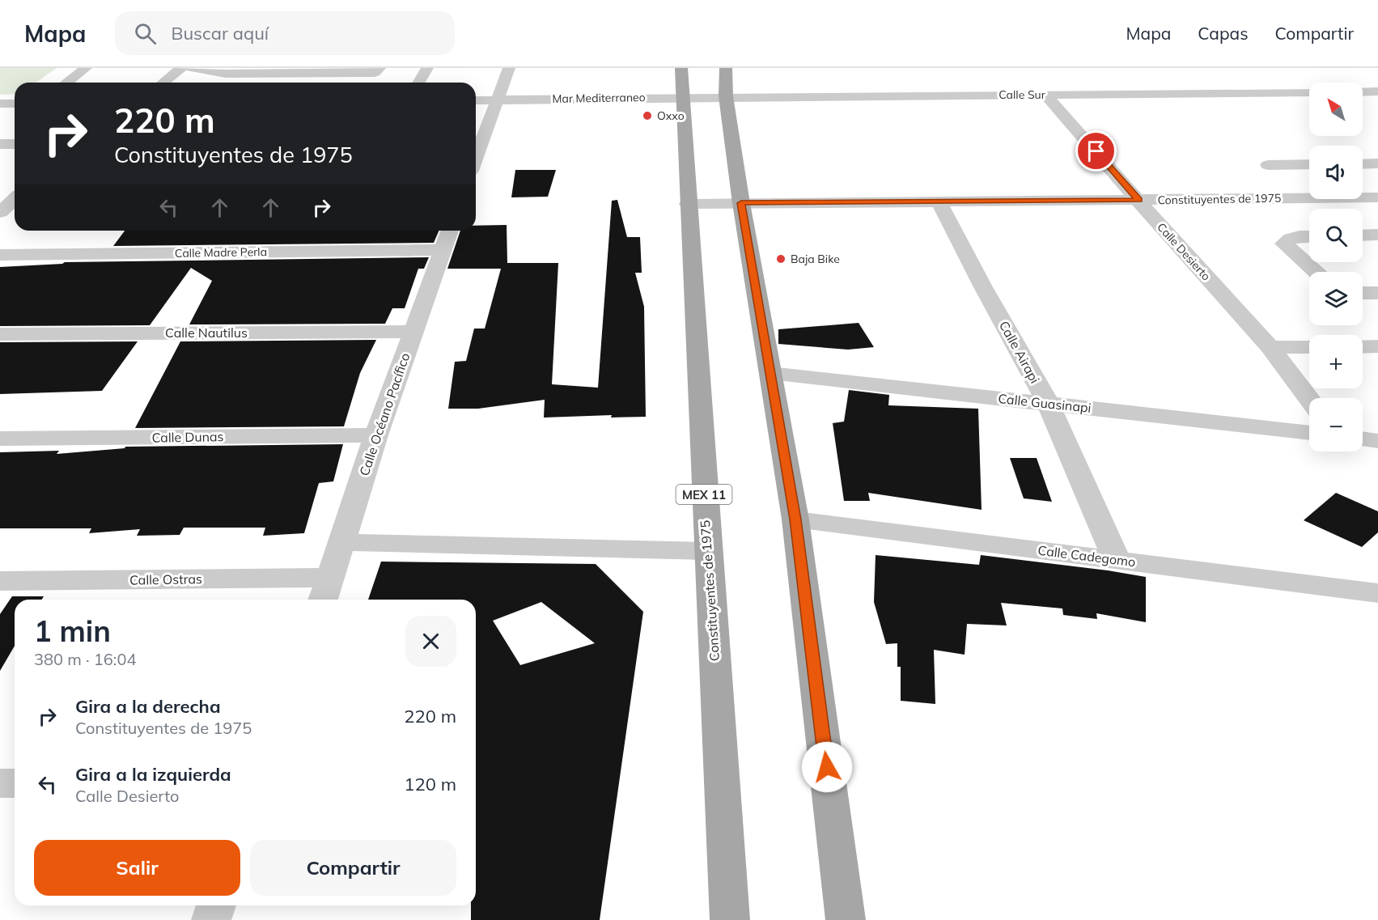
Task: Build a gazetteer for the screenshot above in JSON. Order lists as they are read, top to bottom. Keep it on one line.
{"streets":{"main road":["Constituyentes de 1975","MEX 11"],"street":["Calle Sur","Mar Mediterraneo","Calle Desierto","Calle Madre Perla","Calle Nautilus","Calle Airapi","Calle Guasinapi","Calle Océano Pacífico","Calle Dunas","Calle Cadegomo","Calle Ostras"]},"crossings":[["Calle Sur","Mar Mediterraneo"],["Calle Sur","Calle Desierto"],["Mar Mediterraneo","Constituyentes de 1975"],["Constituyentes de 1975","Calle Desierto"],["Constituyentes de 1975","Calle Airapi"],["Calle Madre Perla","Calle Océano Pacífico"],["Calle Nautilus","Calle Océano Pacífico"],["Calle Airapi","Calle Guasinapi"],["Calle Airapi","Calle Cadegomo"],["Calle Océano Pacífico","Calle Dunas"],["Calle Océano Pacífico","Calle Ostras"]],"places":["Oxxo","Baja Bike"],"north":"top left","page":{"header":"Mapa","search":"Buscar aquí","nav":["Mapa","Capas","Compartir"],"map_buttons":["+","−"],"turn":["220 m","Constituyentes de 1975"],"heading":["1 min","380 m · 16:04"],"list":[{"name":"Gira a la derecha","note":"Constituyentes de 1975","value":"220 m"},{"name":"Gira a la izquierda","note":"Calle Desierto","value":"120 m"}],"buttons":["Salir","Compartir"]}}
